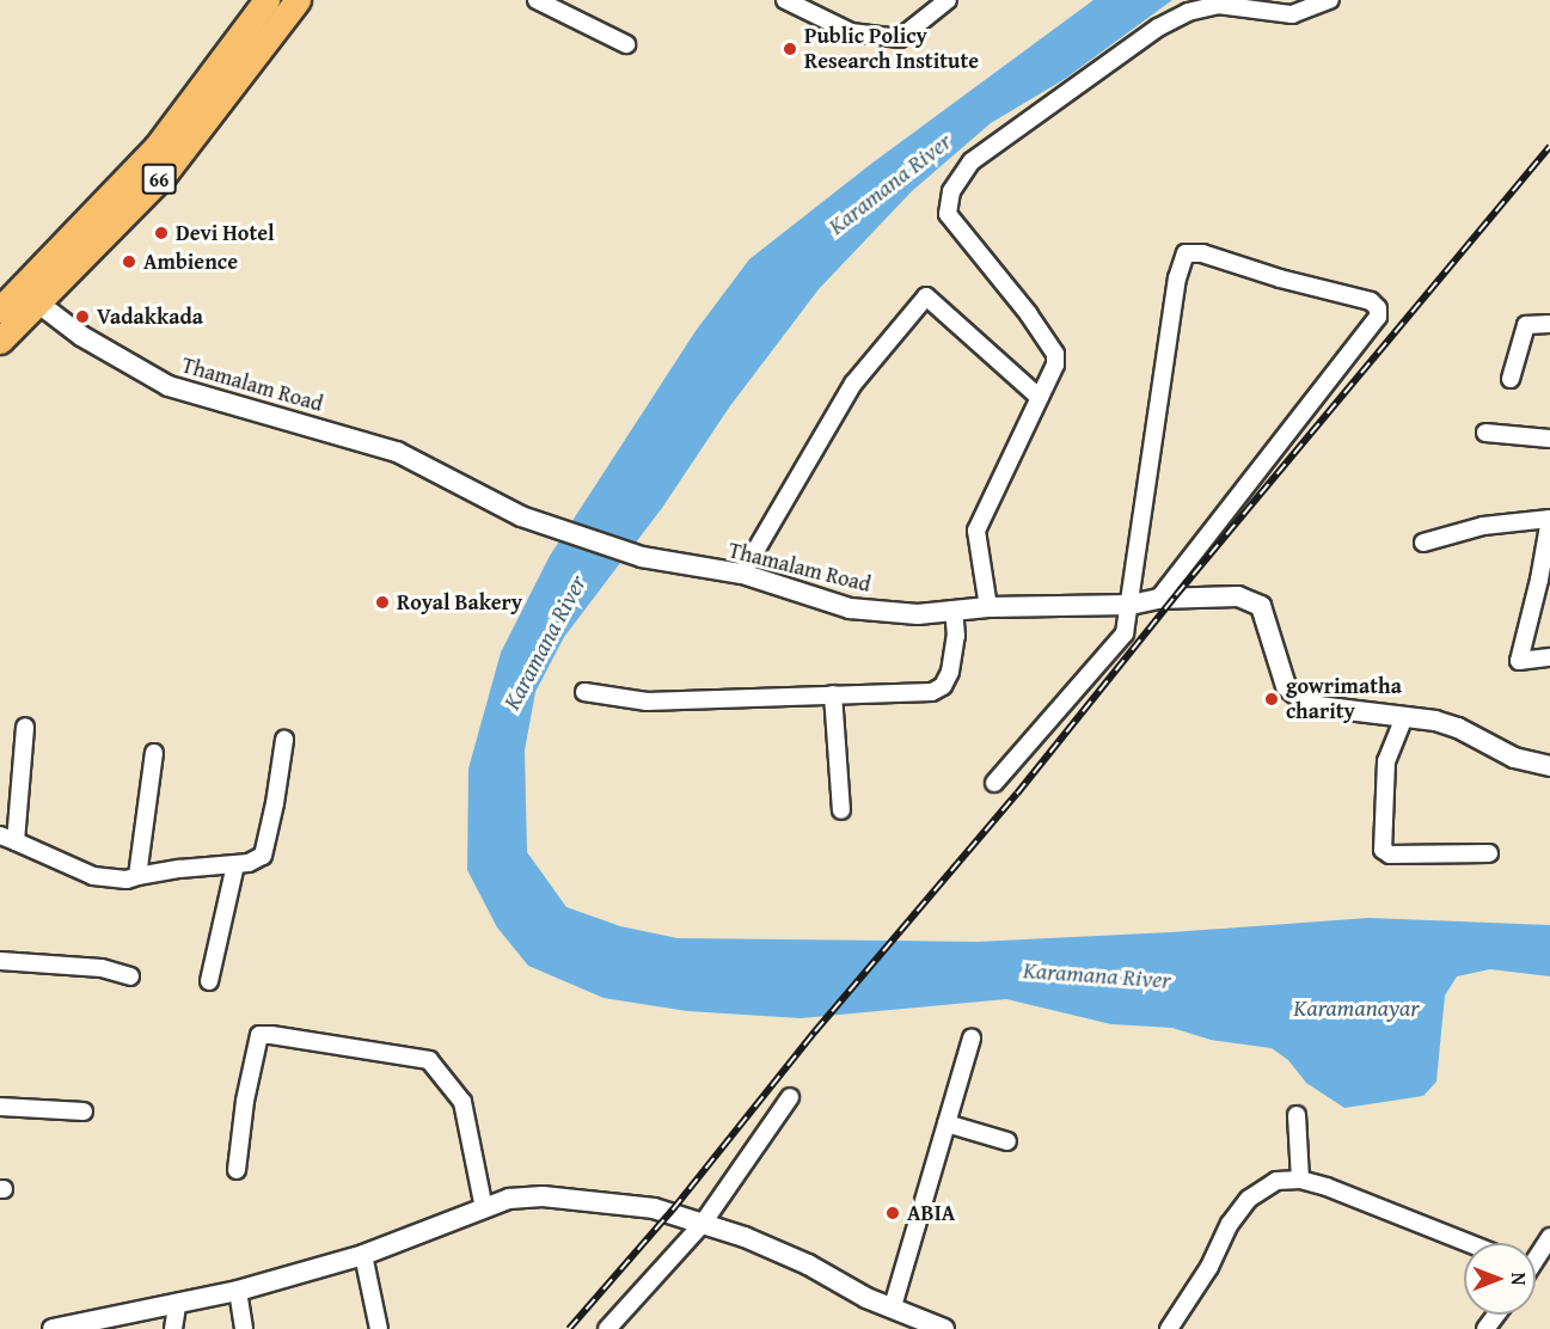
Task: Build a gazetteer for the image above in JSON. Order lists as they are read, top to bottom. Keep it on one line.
{"streets":{"main road":["66"],"street":["Thamalam Road"]},"crossings":[["66","Thamalam Road"]],"water":["Karamana River","Karamanayar"],"places":["Public Policy Research Institute","Devi Hotel","Ambience","Vadakkada","Royal Bakery","gowrimatha charity","ABIA"],"north":"right"}
